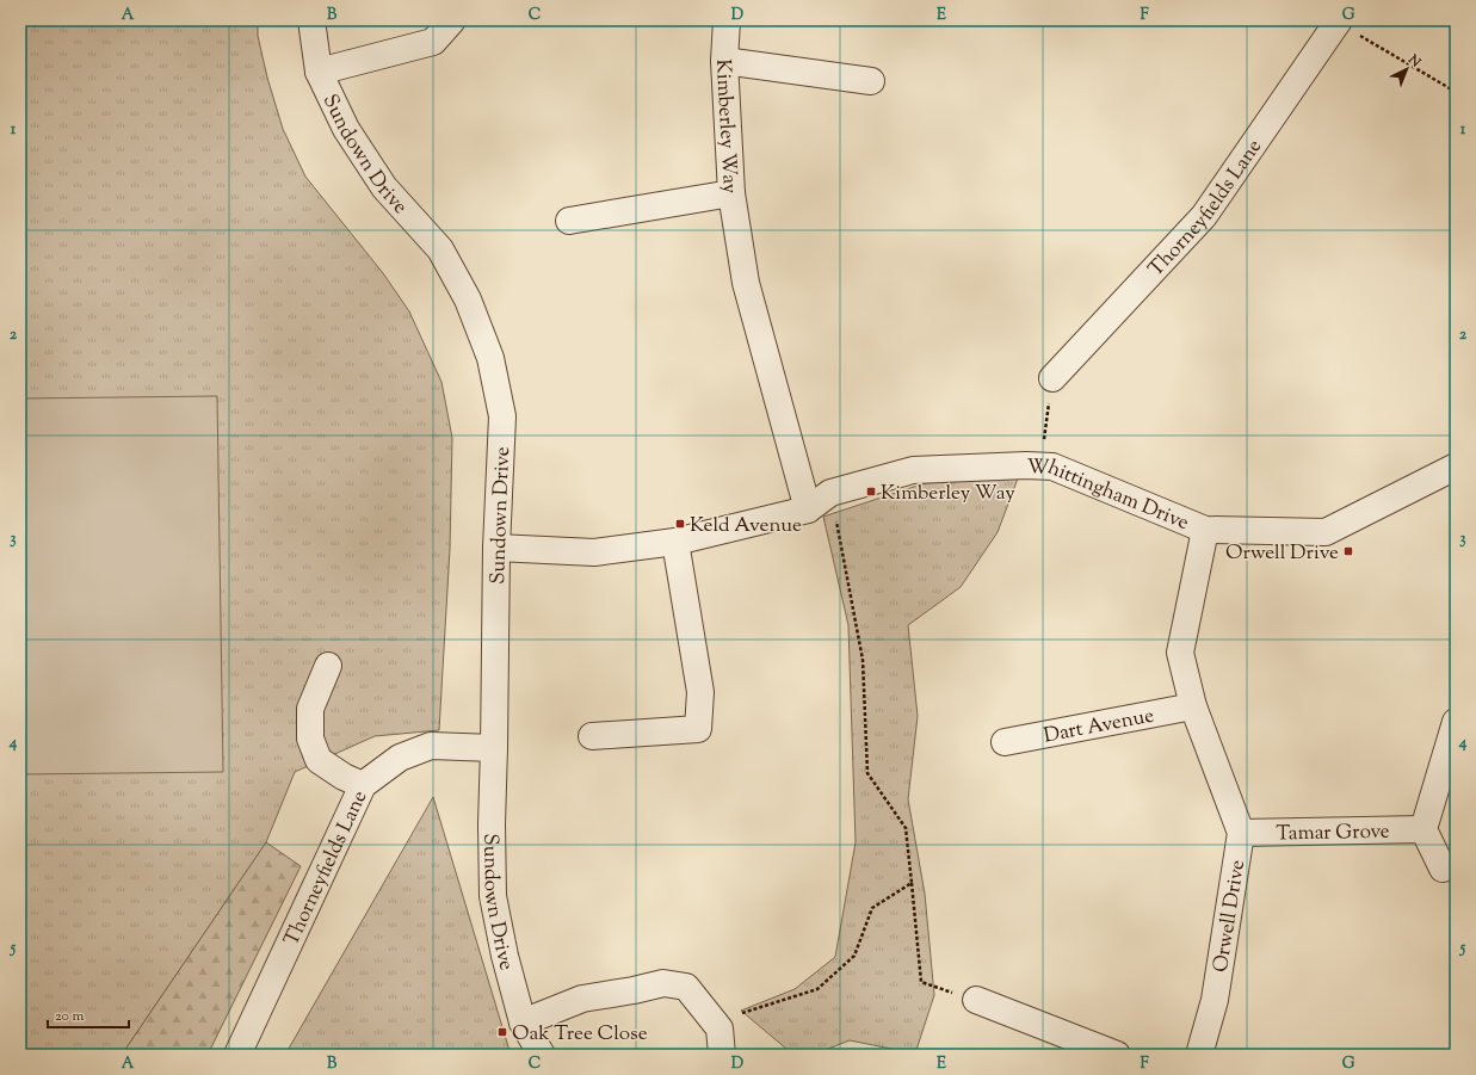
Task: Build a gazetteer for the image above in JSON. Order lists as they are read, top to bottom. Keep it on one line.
{"streets":{"street":["Kimberley Way","Sundown Drive","Thorneyfields Lane","Whittingham Drive","Dart Avenue","Tamar Grove","Orwell Drive"]},"crossings":[["Kimberley Way","Whittingham Drive"],["Sundown Drive","Thorneyfields Lane"],["Sundown Drive","Whittingham Drive"],["Whittingham Drive","Orwell Drive"],["Dart Avenue","Orwell Drive"],["Tamar Grove","Orwell Drive"]],"places":{"transit":["Kimberley Way","Keld Avenue","Orwell Drive","Oak Tree Close"]},"scale_bar":"20 m","north":"top right","grid":{"columns":["A","B","C","D","E","F","G"],"rows":["1","2","3","4","5"]}}
